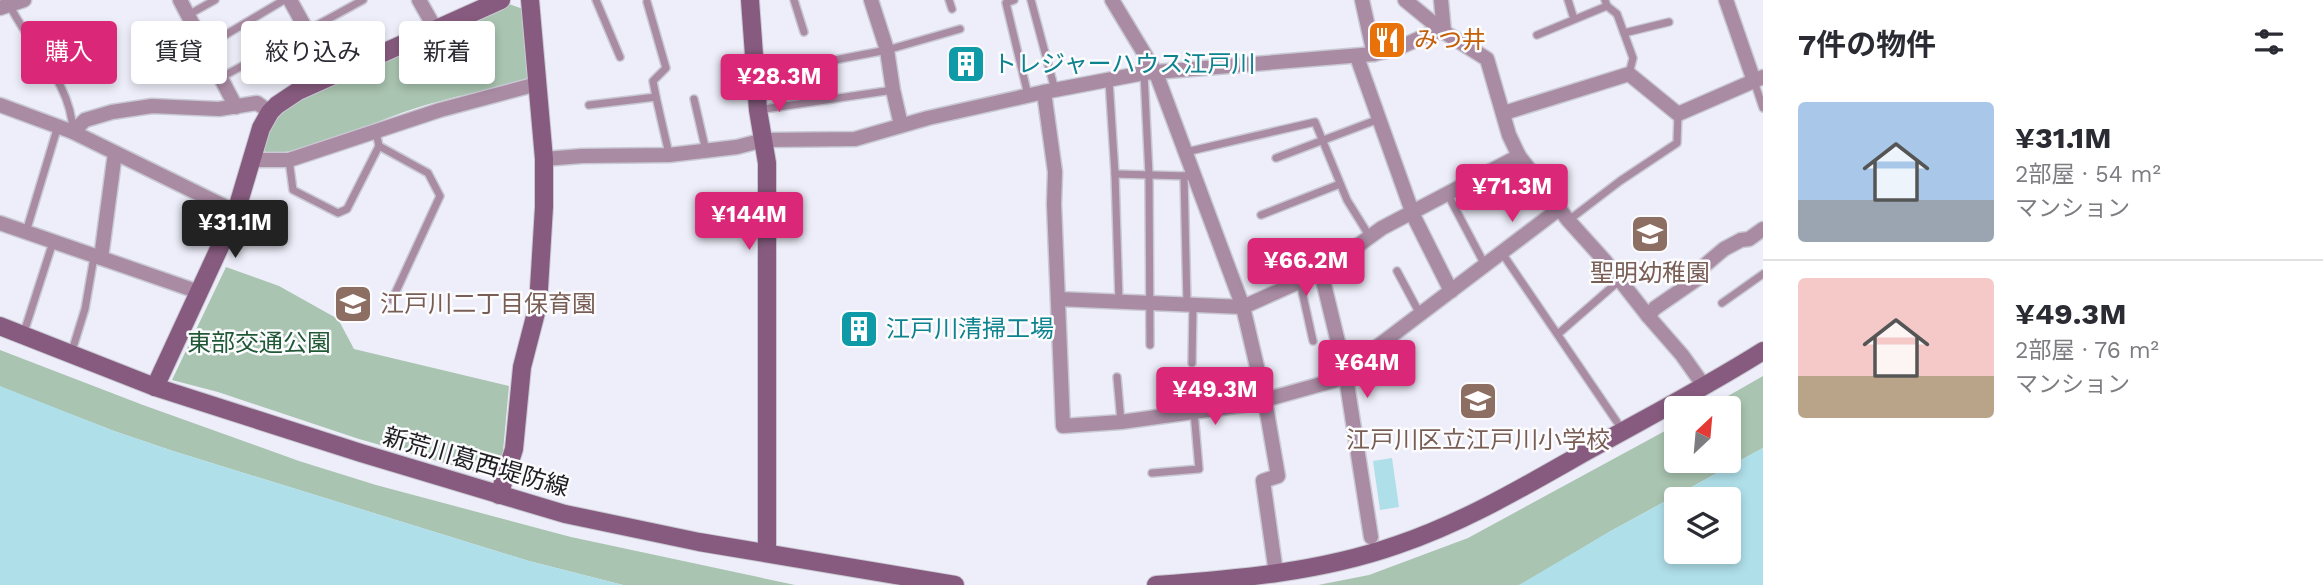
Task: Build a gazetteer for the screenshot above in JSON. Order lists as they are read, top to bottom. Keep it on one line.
{"streets":{"main road":["新荒川葛西堤防線"]},"parks":["東部交通公園"],"places":{"restaurant":["みつ井"],"building":["トレジャーハウス江戸川","江戸川清掃工場"],"school or university":["聖明幼稚園","江戸川二丁目保育園","江戸川区立江戸川小学校"]},"north":"top right","page":{"heading":"7件の物件","chip":["購入","賃貸","絞り込み","新着"],"price":["¥28.3M","¥71.3M","¥144M","¥31.1M","¥66.2M","¥64M","¥49.3M"],"list":[{"name":"¥31.1M","note":"2部屋 · 54 m² · マンション"},{"name":"¥49.3M","note":"2部屋 · 76 m² · マンション"}]}}
